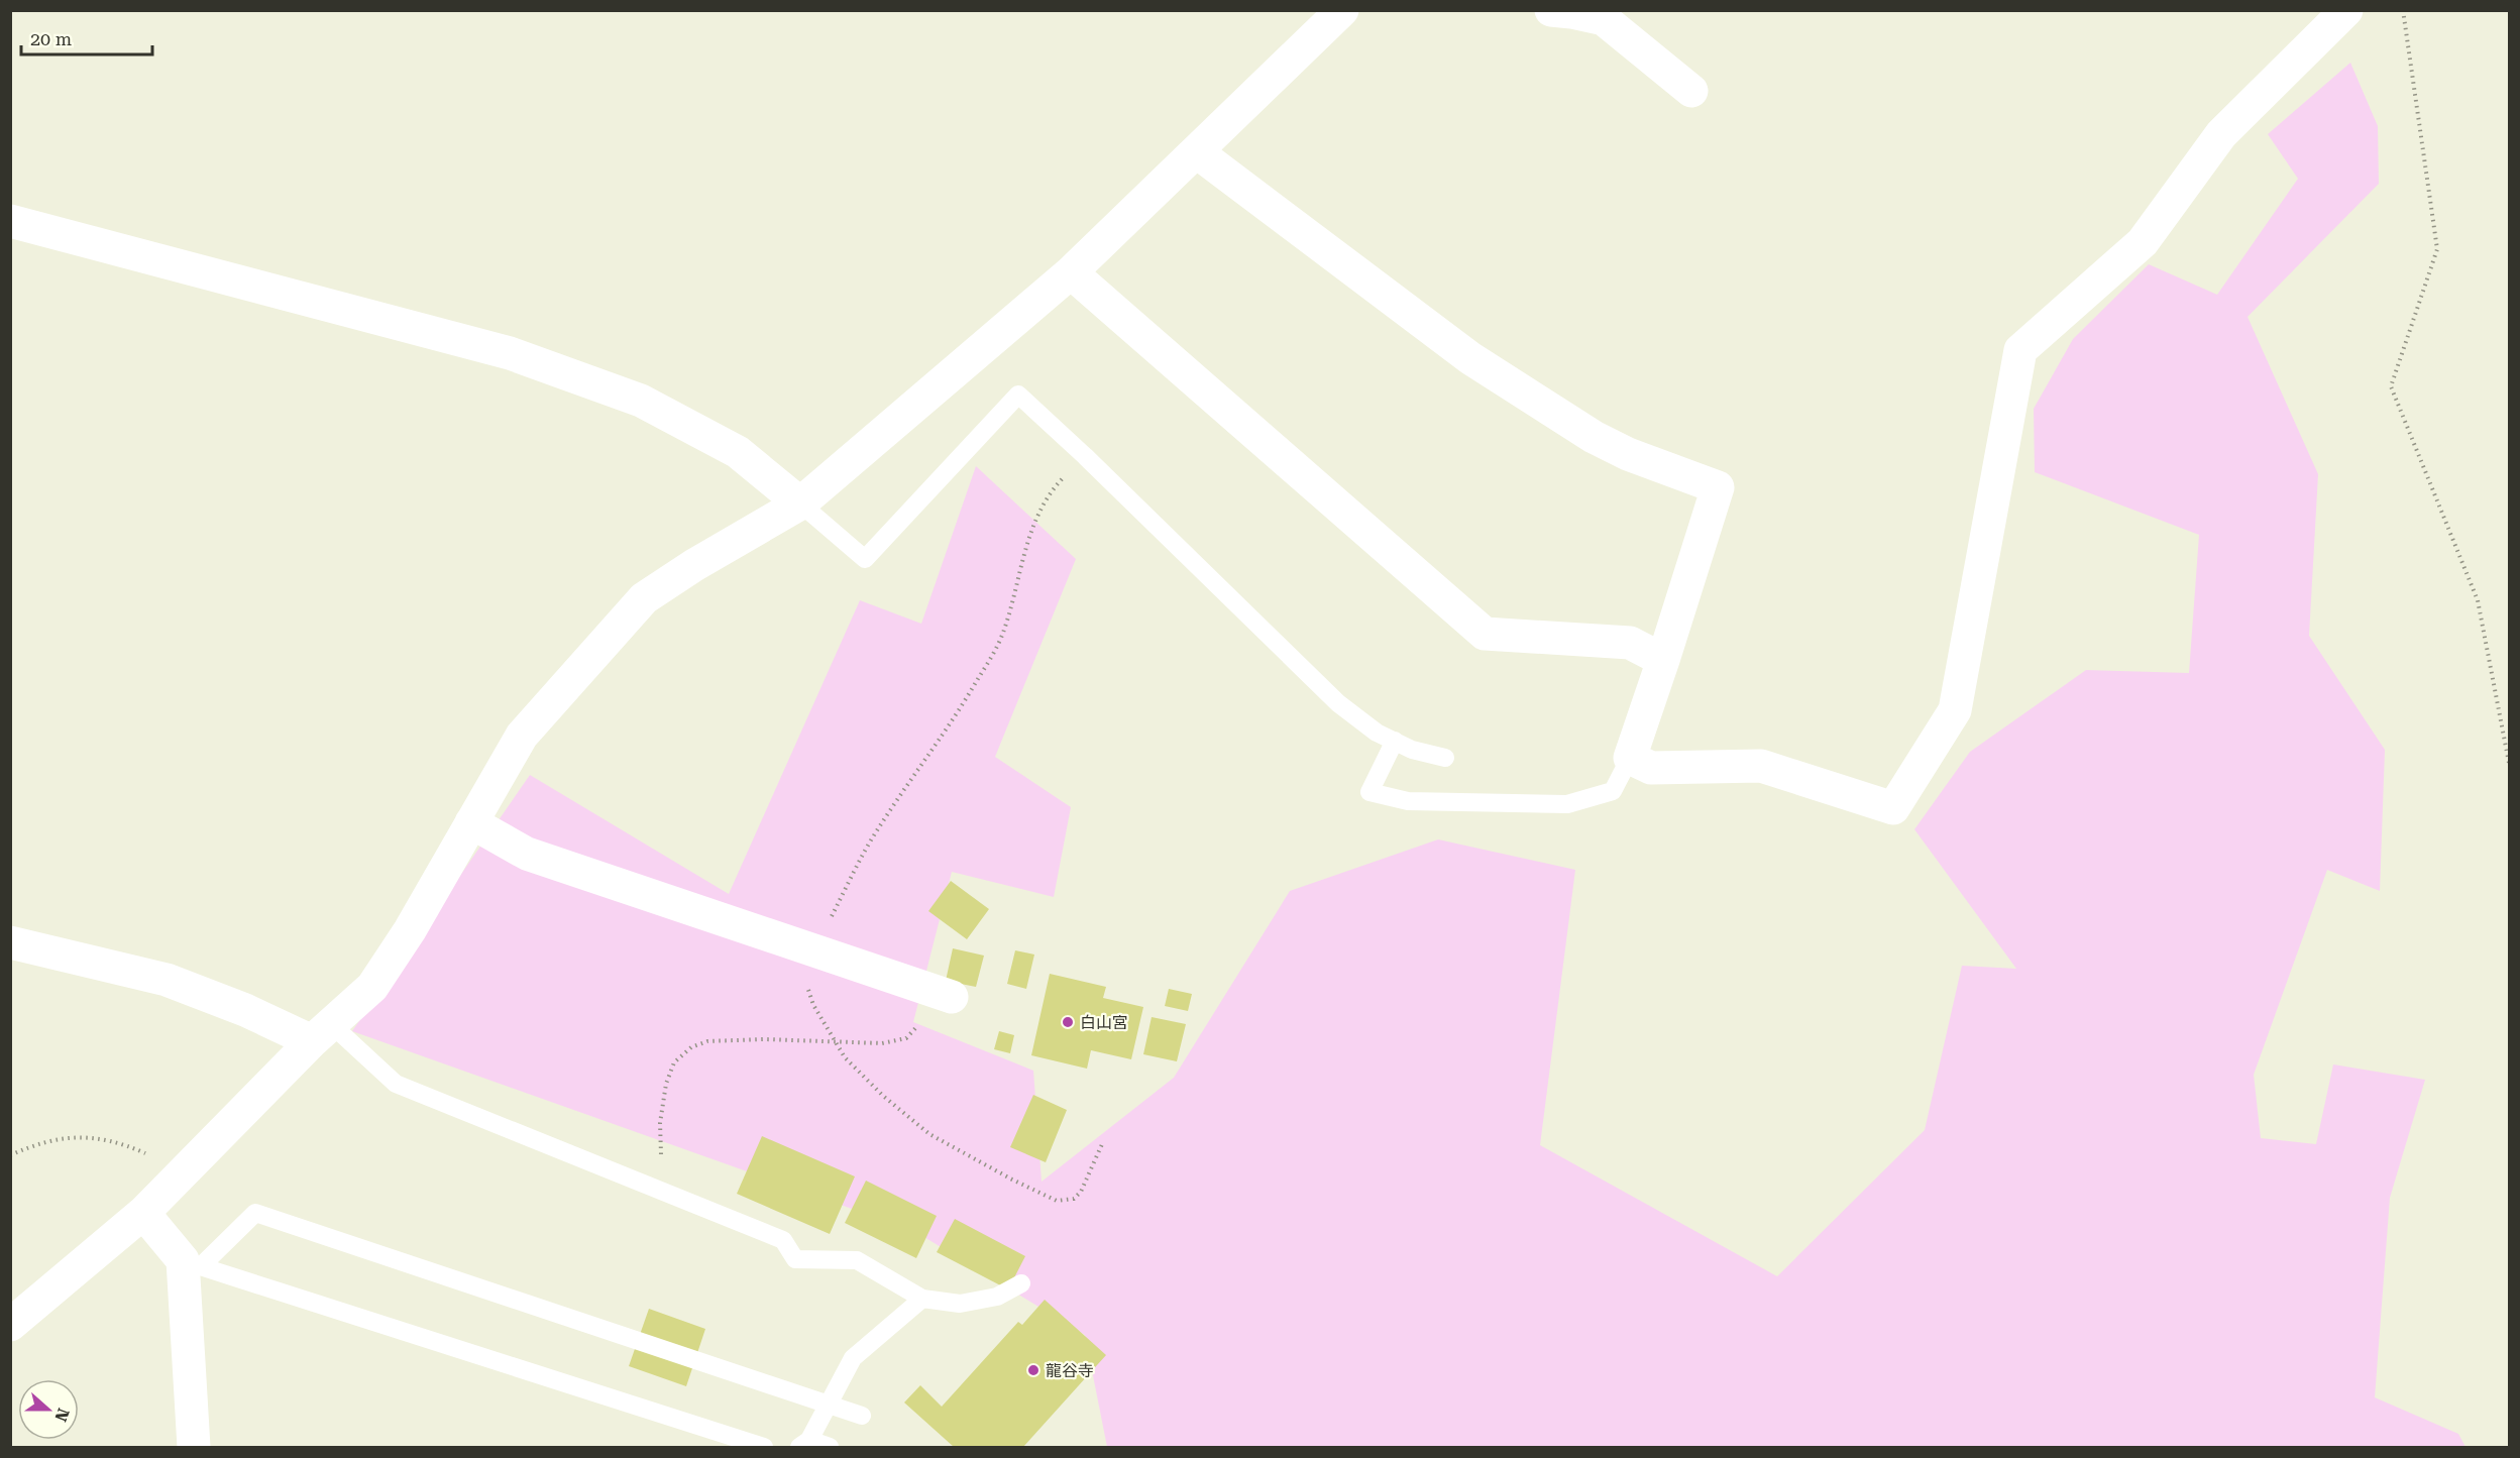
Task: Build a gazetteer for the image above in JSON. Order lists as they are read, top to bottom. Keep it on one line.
{"places":["白山宮","龍谷寺"],"scale_bar":"20 m","north":"right"}
